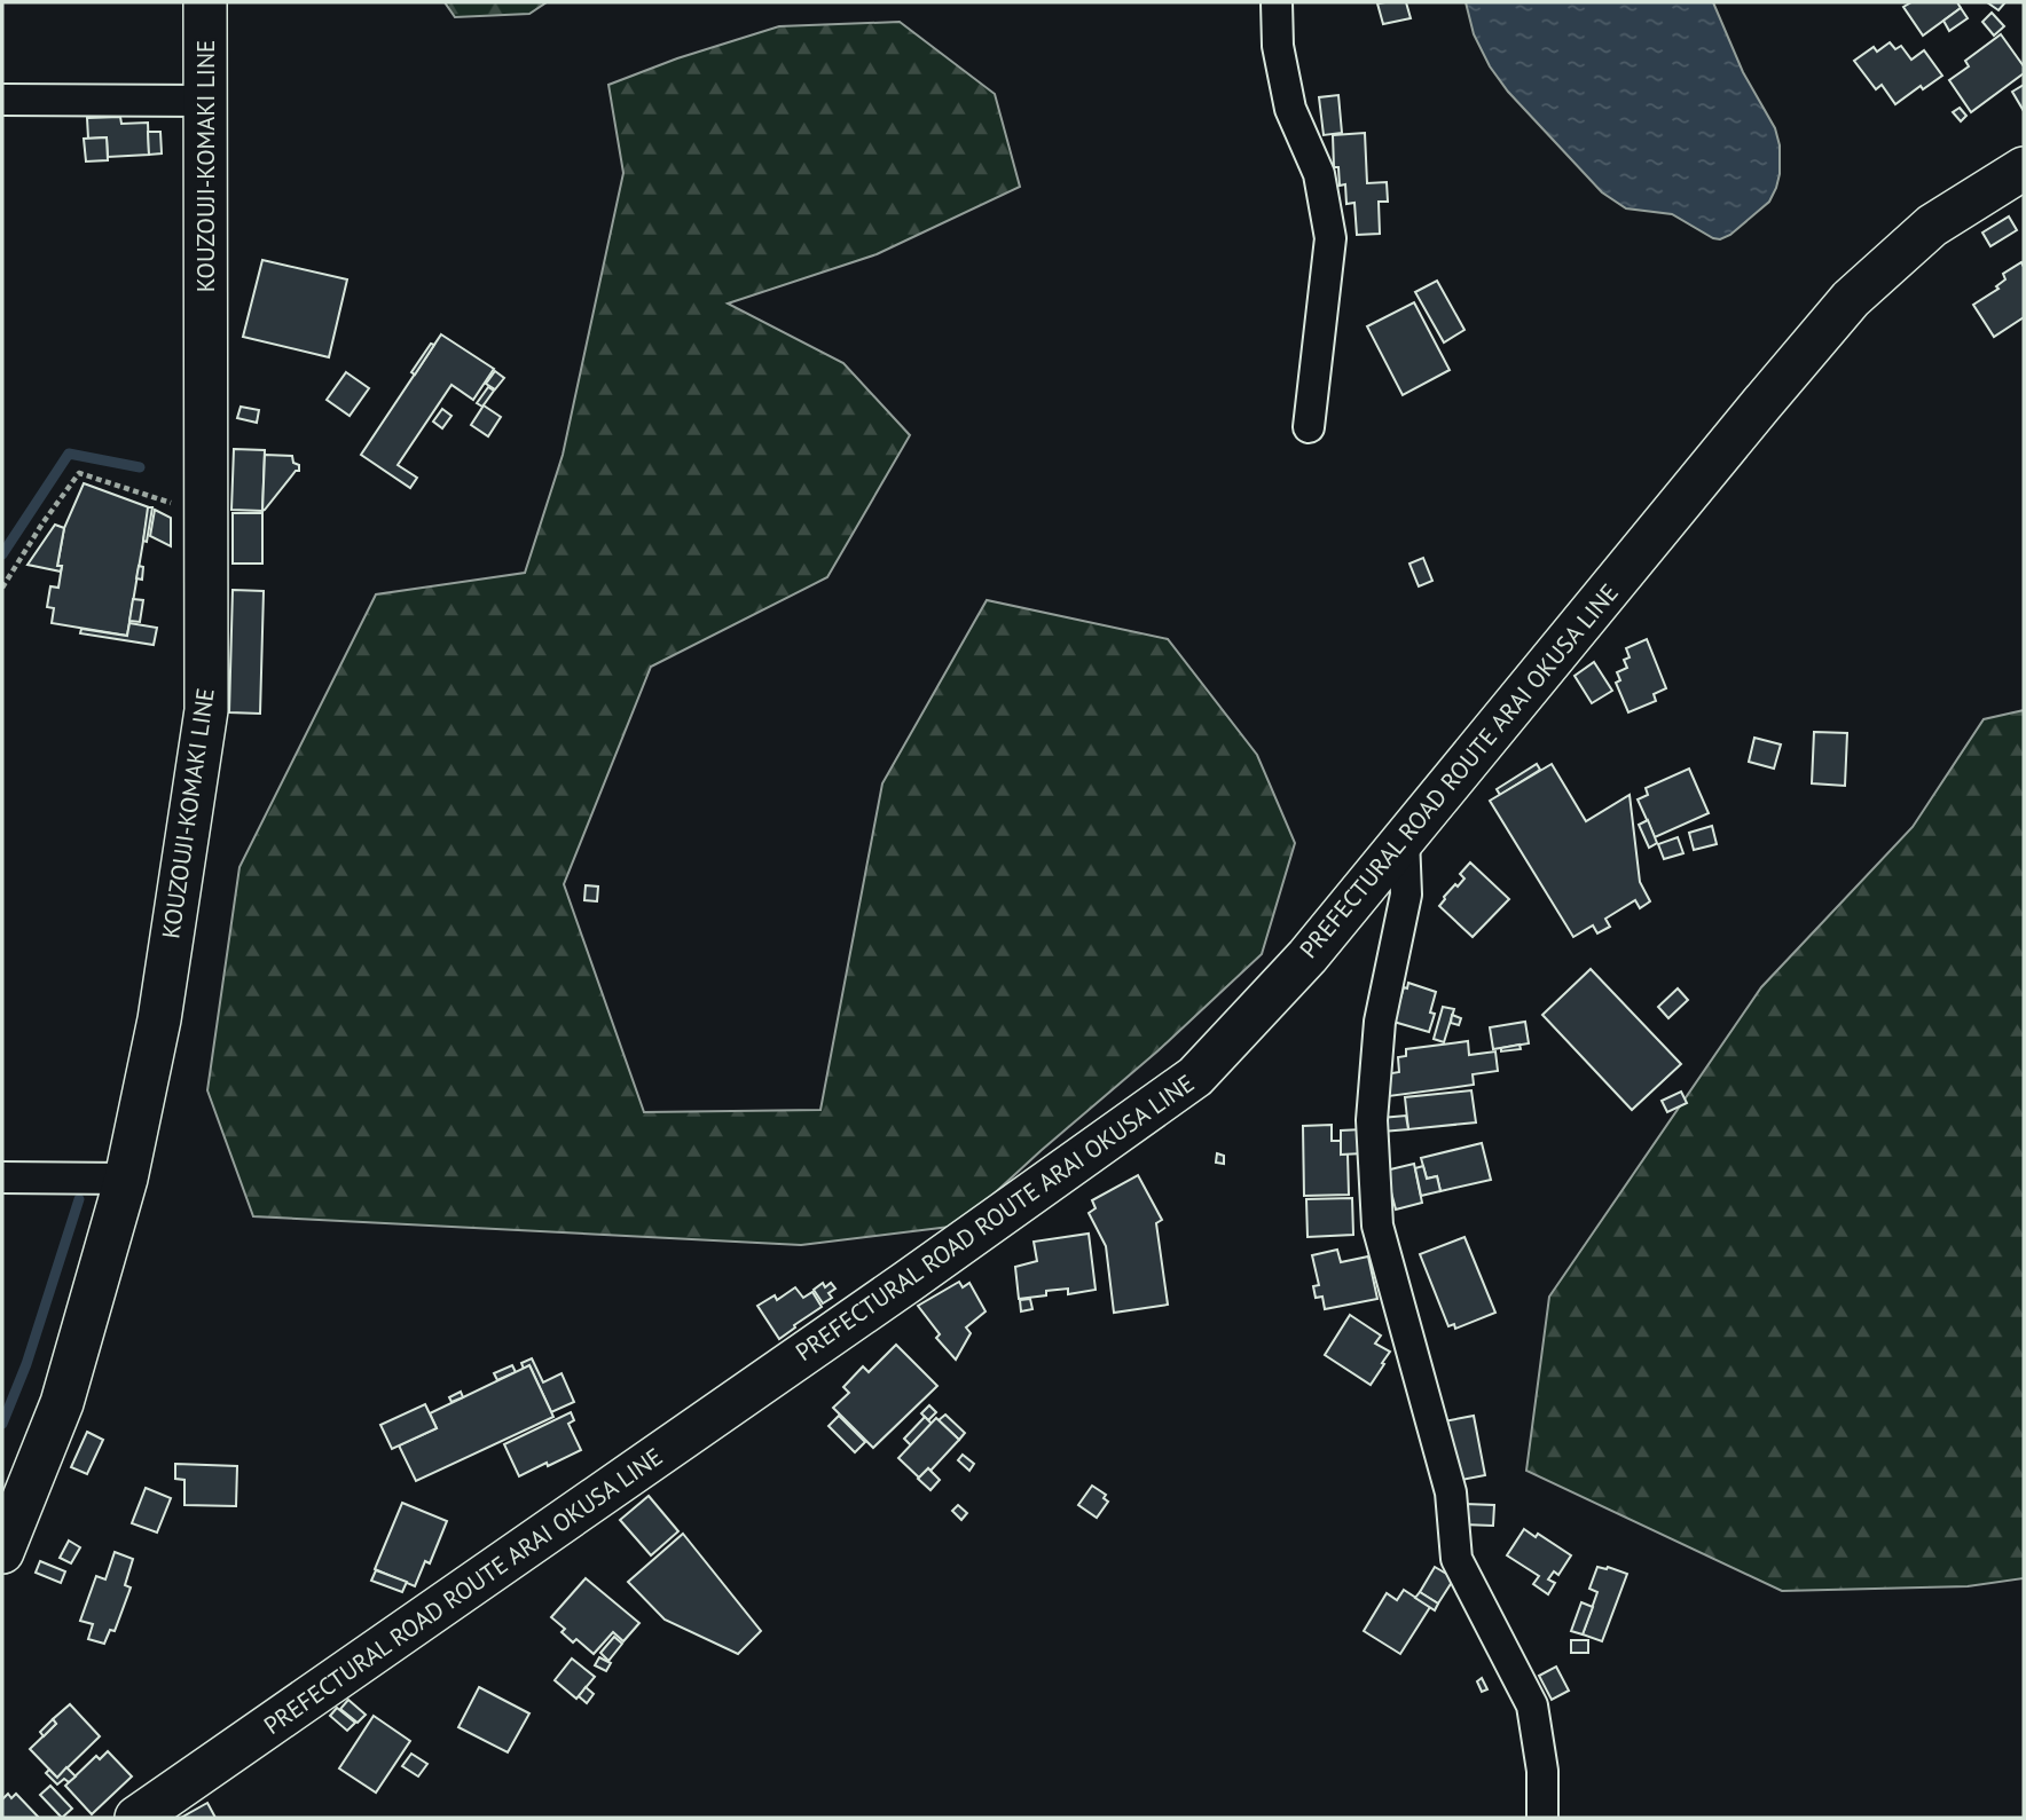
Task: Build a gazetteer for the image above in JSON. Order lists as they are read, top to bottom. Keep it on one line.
{"streets":{"main road":["KOUZOUJI-KOMAKI LINE","PREFECTURAL ROAD ROUTE ARAI OKUSA LINE"]}}
